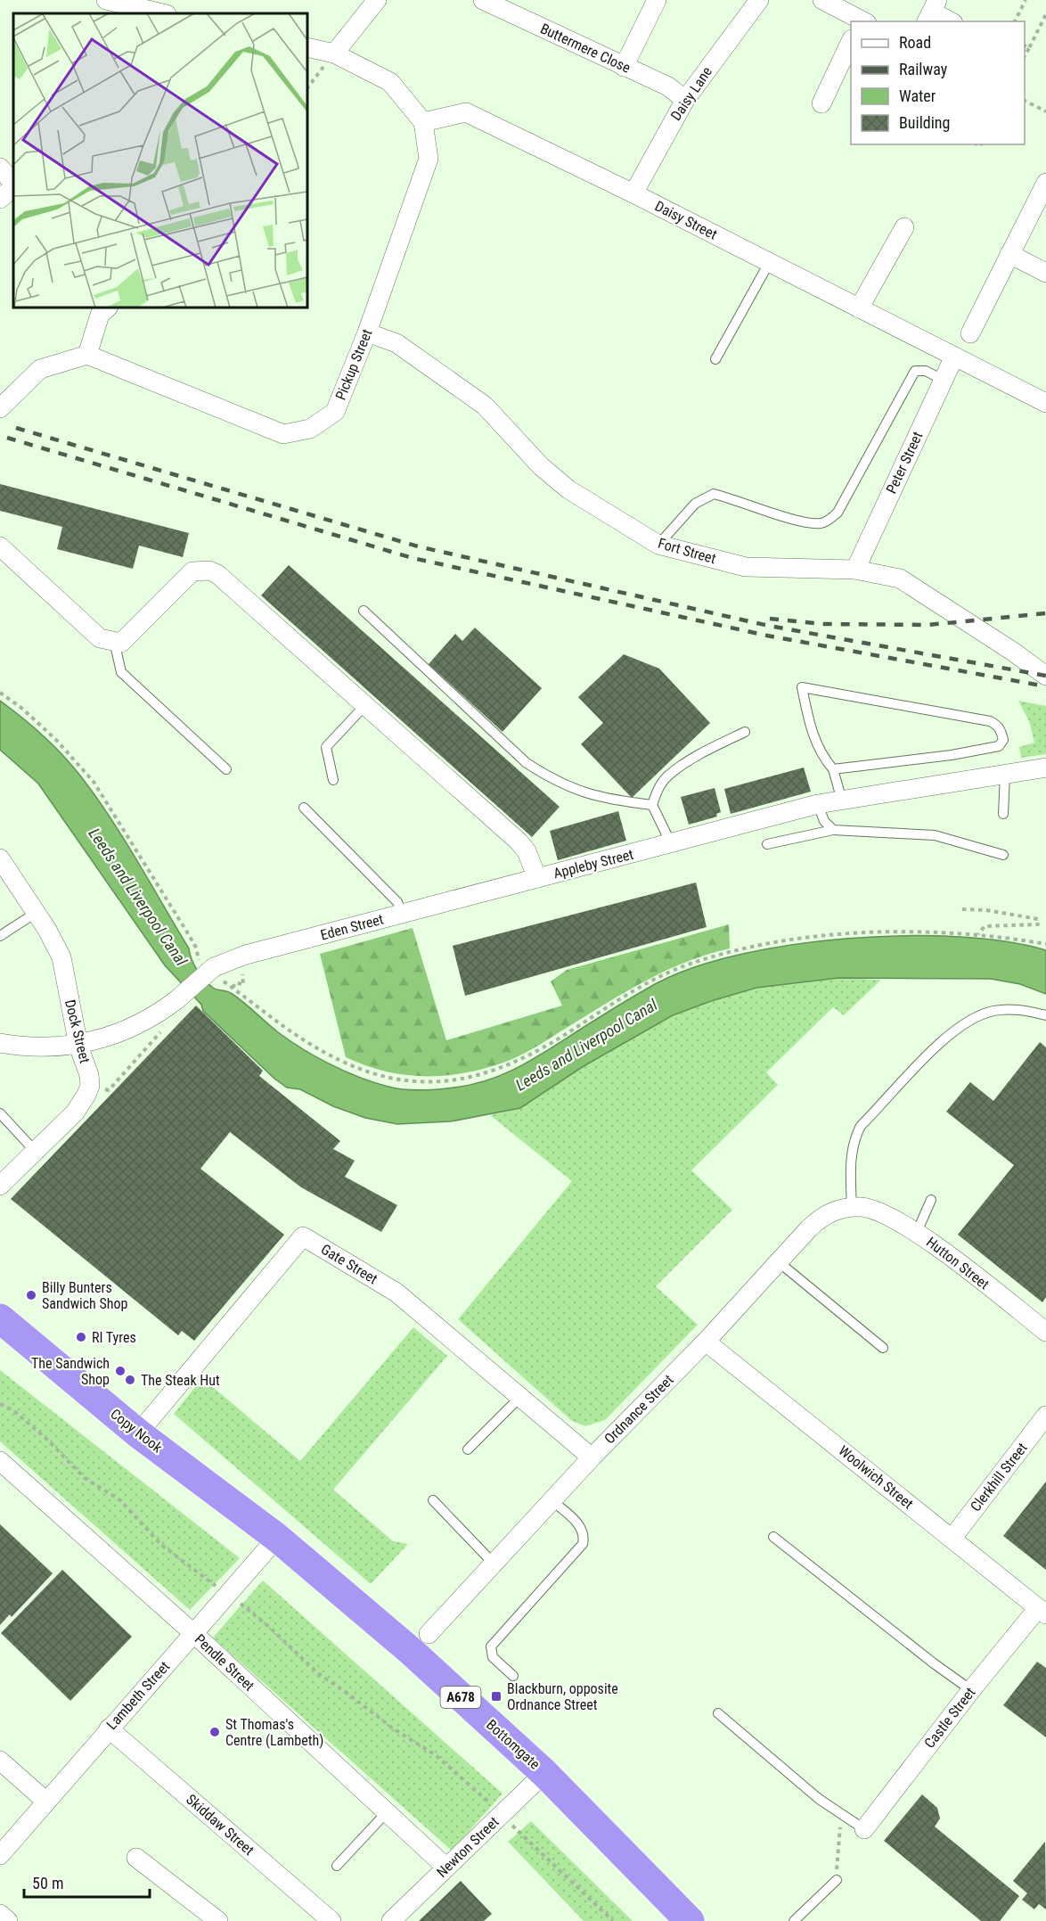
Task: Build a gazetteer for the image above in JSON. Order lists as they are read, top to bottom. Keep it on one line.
{"streets":{"highway":["Copy Nook","A678","Bottomgate"],"street":["Buttermere Close","Daisy Lane","Daisy Street","Pickup Street","Peter Street","Fort Street","Appleby Street","Eden Street","Dock Street","Hutton Street","Gate Street","Ordnance Street","Woolwich Street","Clerkhill Street","Pendle Street","Lambeth Street","Castle Street","Skiddaw Street","Newton Street"]},"crossings":[["Buttermere Close","Daisy Lane"],["Daisy Lane","Daisy Street"],["Daisy Street","Pickup Street"],["Daisy Street","Peter Street"],["Pickup Street","Fort Street"],["Peter Street","Fort Street"],["Appleby Street","Eden Street"],["Eden Street","Dock Street"],["Hutton Street","Ordnance Street"],["Gate Street","Ordnance Street"],["Gate Street","Copy Nook"],["Ordnance Street","Woolwich Street"],["Copy Nook","Lambeth Street"],["Copy Nook","Bottomgate"],["Woolwich Street","Clerkhill Street"],["Woolwich Street","Castle Street"],["Pendle Street","Lambeth Street"],["Pendle Street","Newton Street"],["Lambeth Street","Bottomgate"],["Lambeth Street","Skiddaw Street"],["Bottomgate","Newton Street"]],"water":["Leeds and Liverpool Canal"],"places":{"other":["Billy Bunters Sandwich Shop","RI Tyres","The Sandwich Shop","The Steak Hut","St Thomas's Centre (Lambeth)"],"transit":["Blackburn, opposite Ordnance Street"]},"legend":["Road","Railway","Water","Building"],"scale_bar":"50 m"}
